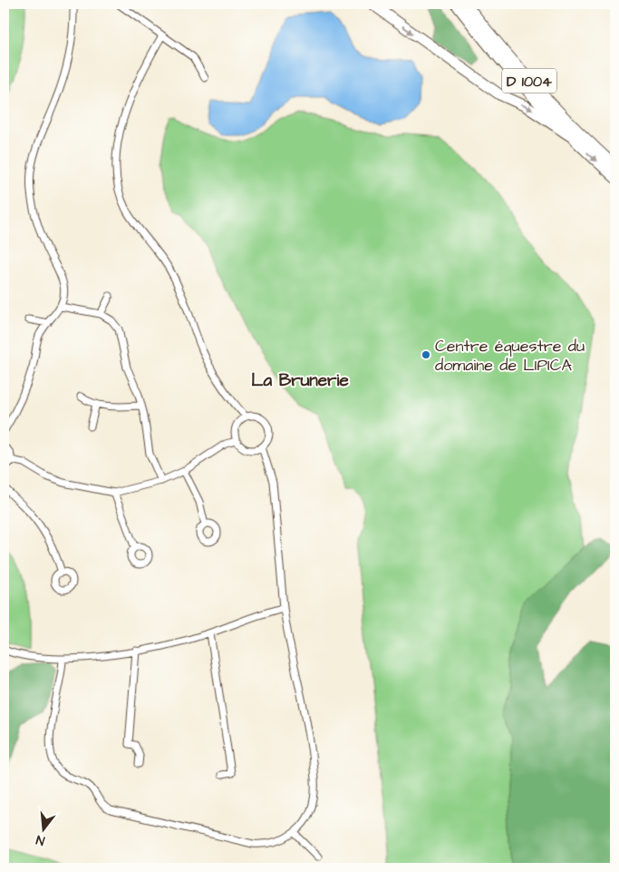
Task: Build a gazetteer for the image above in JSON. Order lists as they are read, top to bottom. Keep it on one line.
{"streets":{"highway":["D 1004"]},"districts":["La Brunerie"],"places":["Centre équestre du domaine de LIPICA"],"north":"bottom"}
